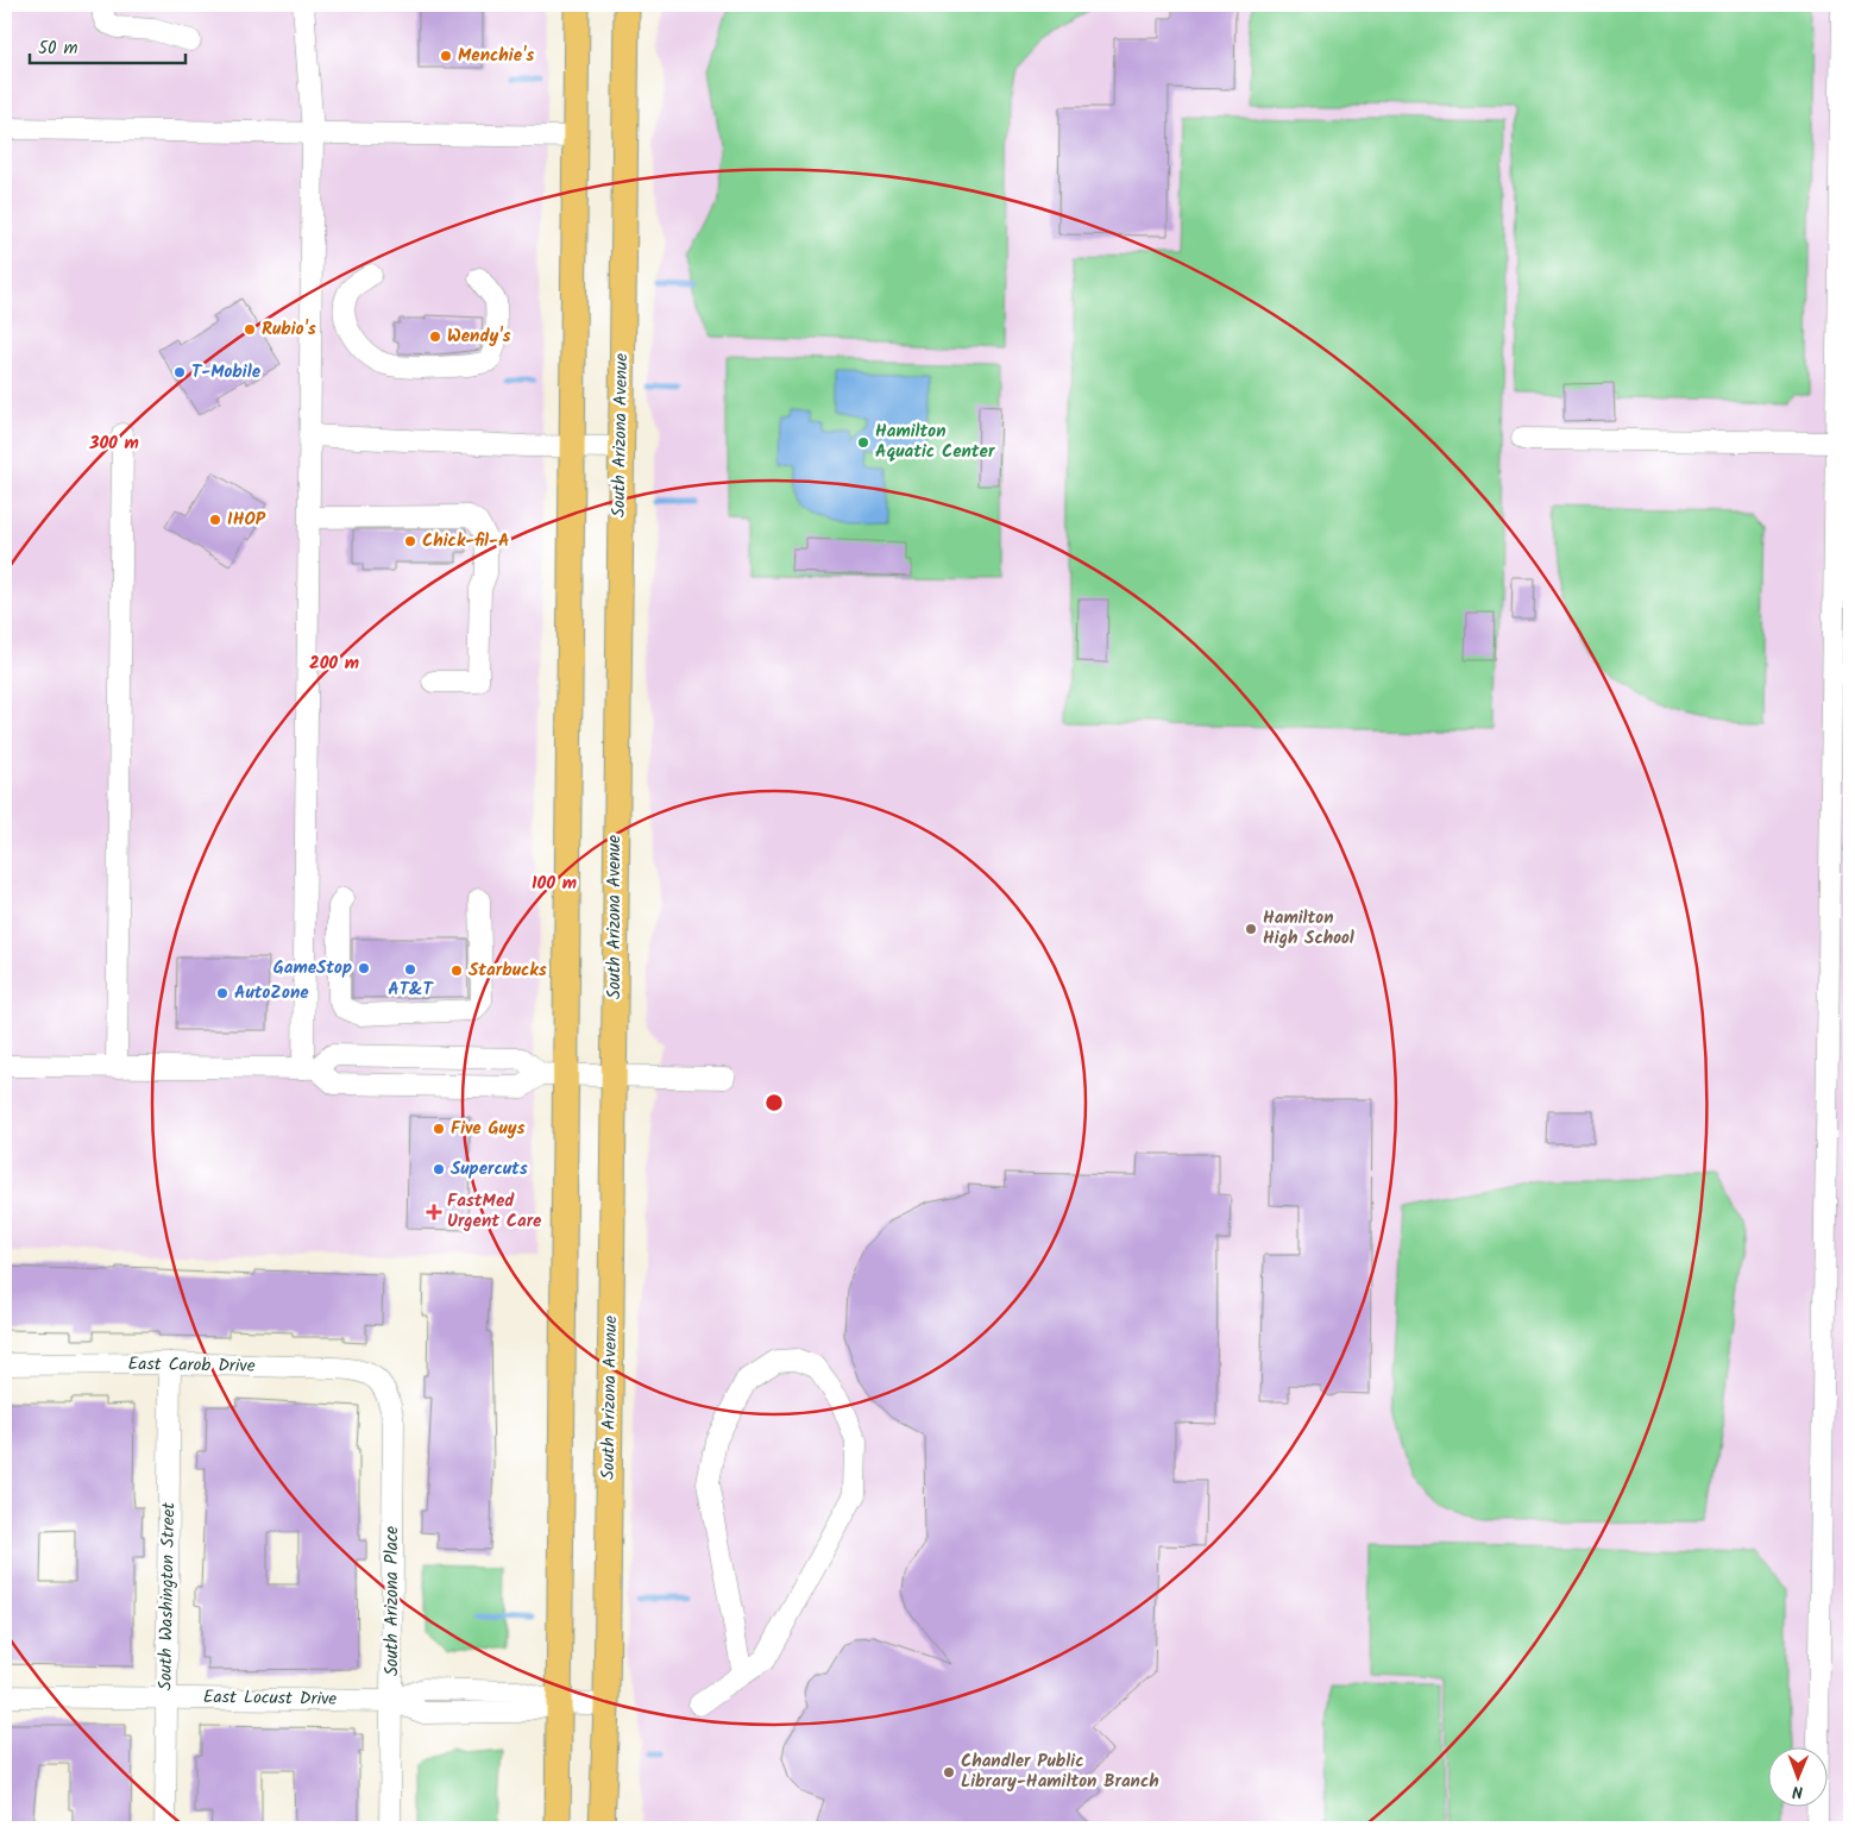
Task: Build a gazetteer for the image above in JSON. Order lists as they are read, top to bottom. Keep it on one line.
{"streets":{"main road":["South Arizona Avenue"],"street":["East Carob Drive","South Washington Street","South Arizona Place","East Locust Drive"]},"crossings":[["South Arizona Avenue","East Locust Drive"],["East Carob Drive","South Washington Street"],["East Carob Drive","South Arizona Place"],["South Washington Street","East Locust Drive"],["South Arizona Place","East Locust Drive"]],"places":{"other":["Menchie's","Rubio's","Wendy's","T-Mobile","Hamilton Aquatic Center","IHOP","Chick-fil-A","Hamilton High School","GameStop","AT&T","Starbucks","AutoZone","Five Guys","Supercuts","Chandler Public Library-Hamilton Branch"],"health":["FastMed Urgent Care"]},"scale_bar":"50 m","north":"bottom","rings":["300 m","200 m","100 m"]}
